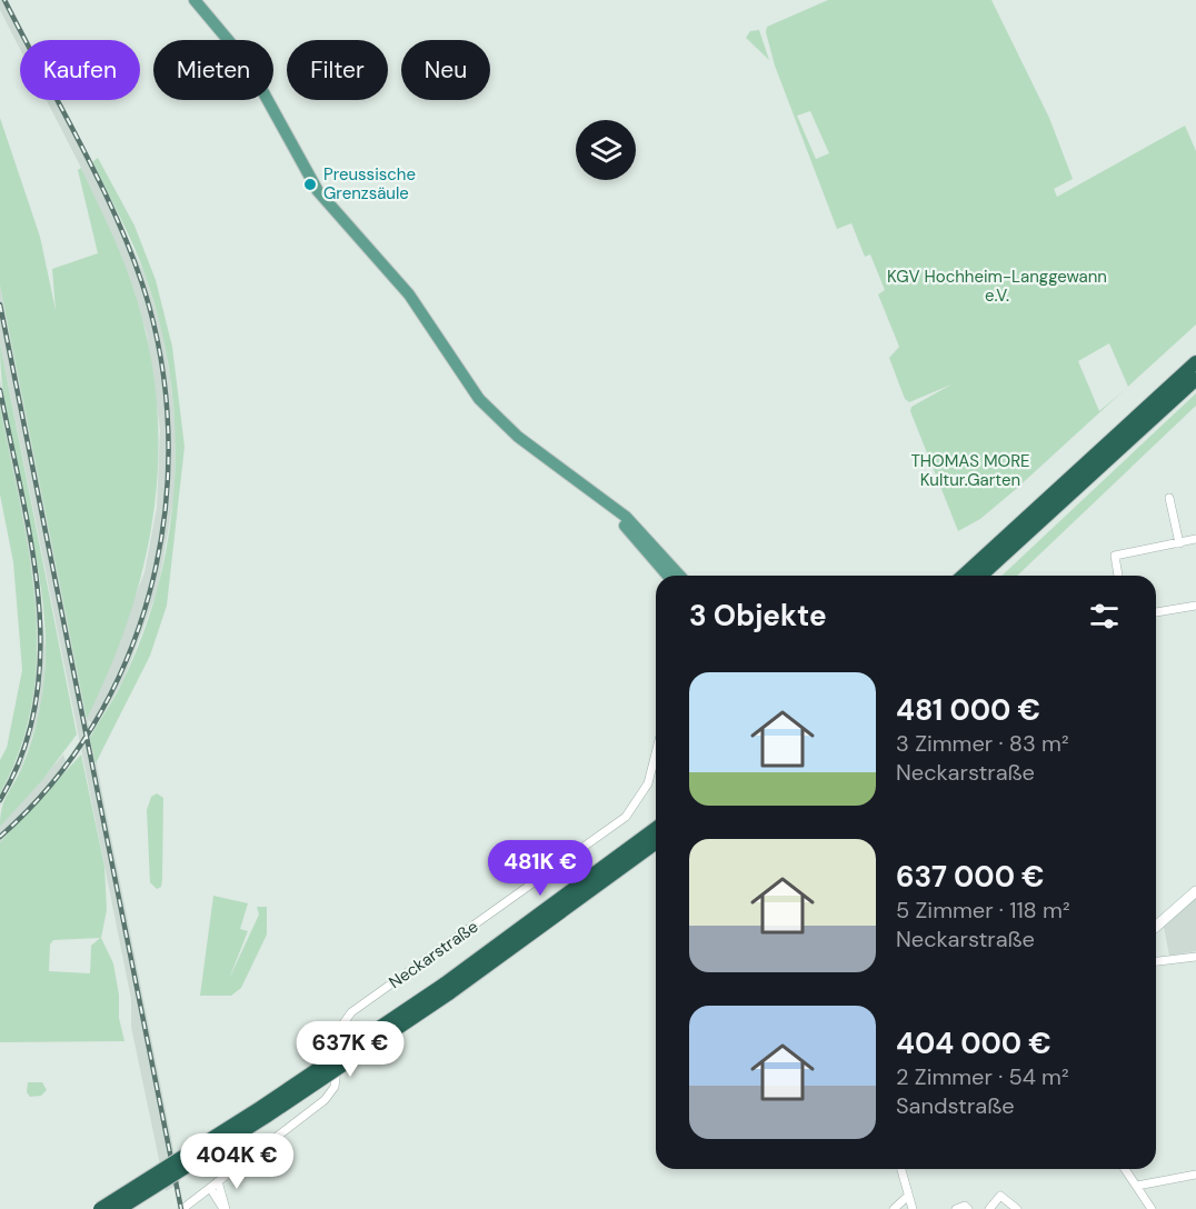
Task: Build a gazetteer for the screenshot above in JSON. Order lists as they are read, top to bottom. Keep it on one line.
{"streets":{"street":["Neckarstraße"]},"parks":["KGV Hochheim-Langgewann e.V.","THOMAS MORE Kultur.Garten"],"places":["Preussische Grenzsäule"],"page":{"chip":["Kaufen","Mieten","Filter","Neu"],"heading":"3 Objekte","list":[{"name":"481 000 €","note":"3 Zimmer · 83 m² · Neckarstraße"},{"name":"637 000 €","note":"5 Zimmer · 118 m² · Neckarstraße"},{"name":"404 000 €","note":"2 Zimmer · 54 m² · Sandstraße"}],"price":["481K €","637K €","404K €"]}}
